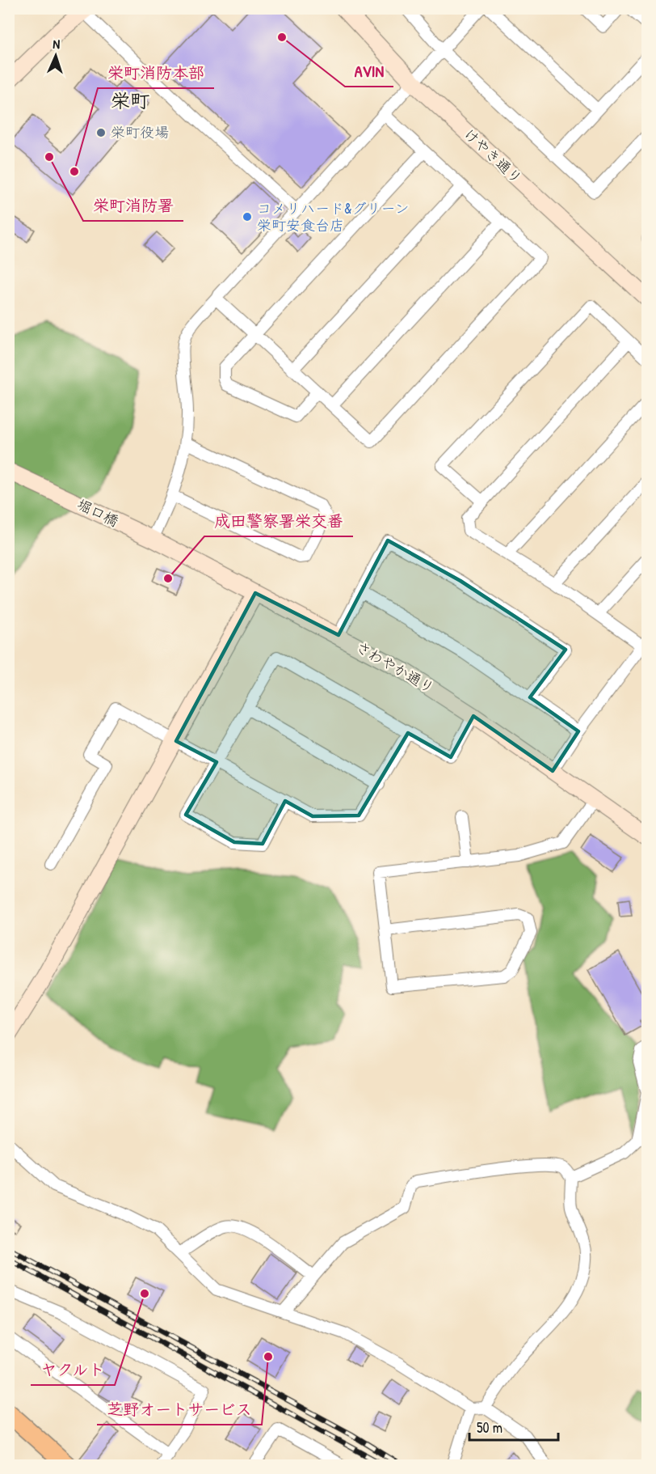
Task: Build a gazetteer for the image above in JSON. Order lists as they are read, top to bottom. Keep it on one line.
{"streets":{"street":["けやき通り","堀口橋","さわやか通り"]},"crossings":[["堀口橋","さわやか通り"]],"districts":["栄町"],"places":["AVIN","栄町役場","栄町消防署","栄町消防本部","コメリハード&グリーン 栄町安食台店","成田警察署栄交番","ヤクルト","芝野オートサービス"],"scale_bar":"50 m","north":"top"}
